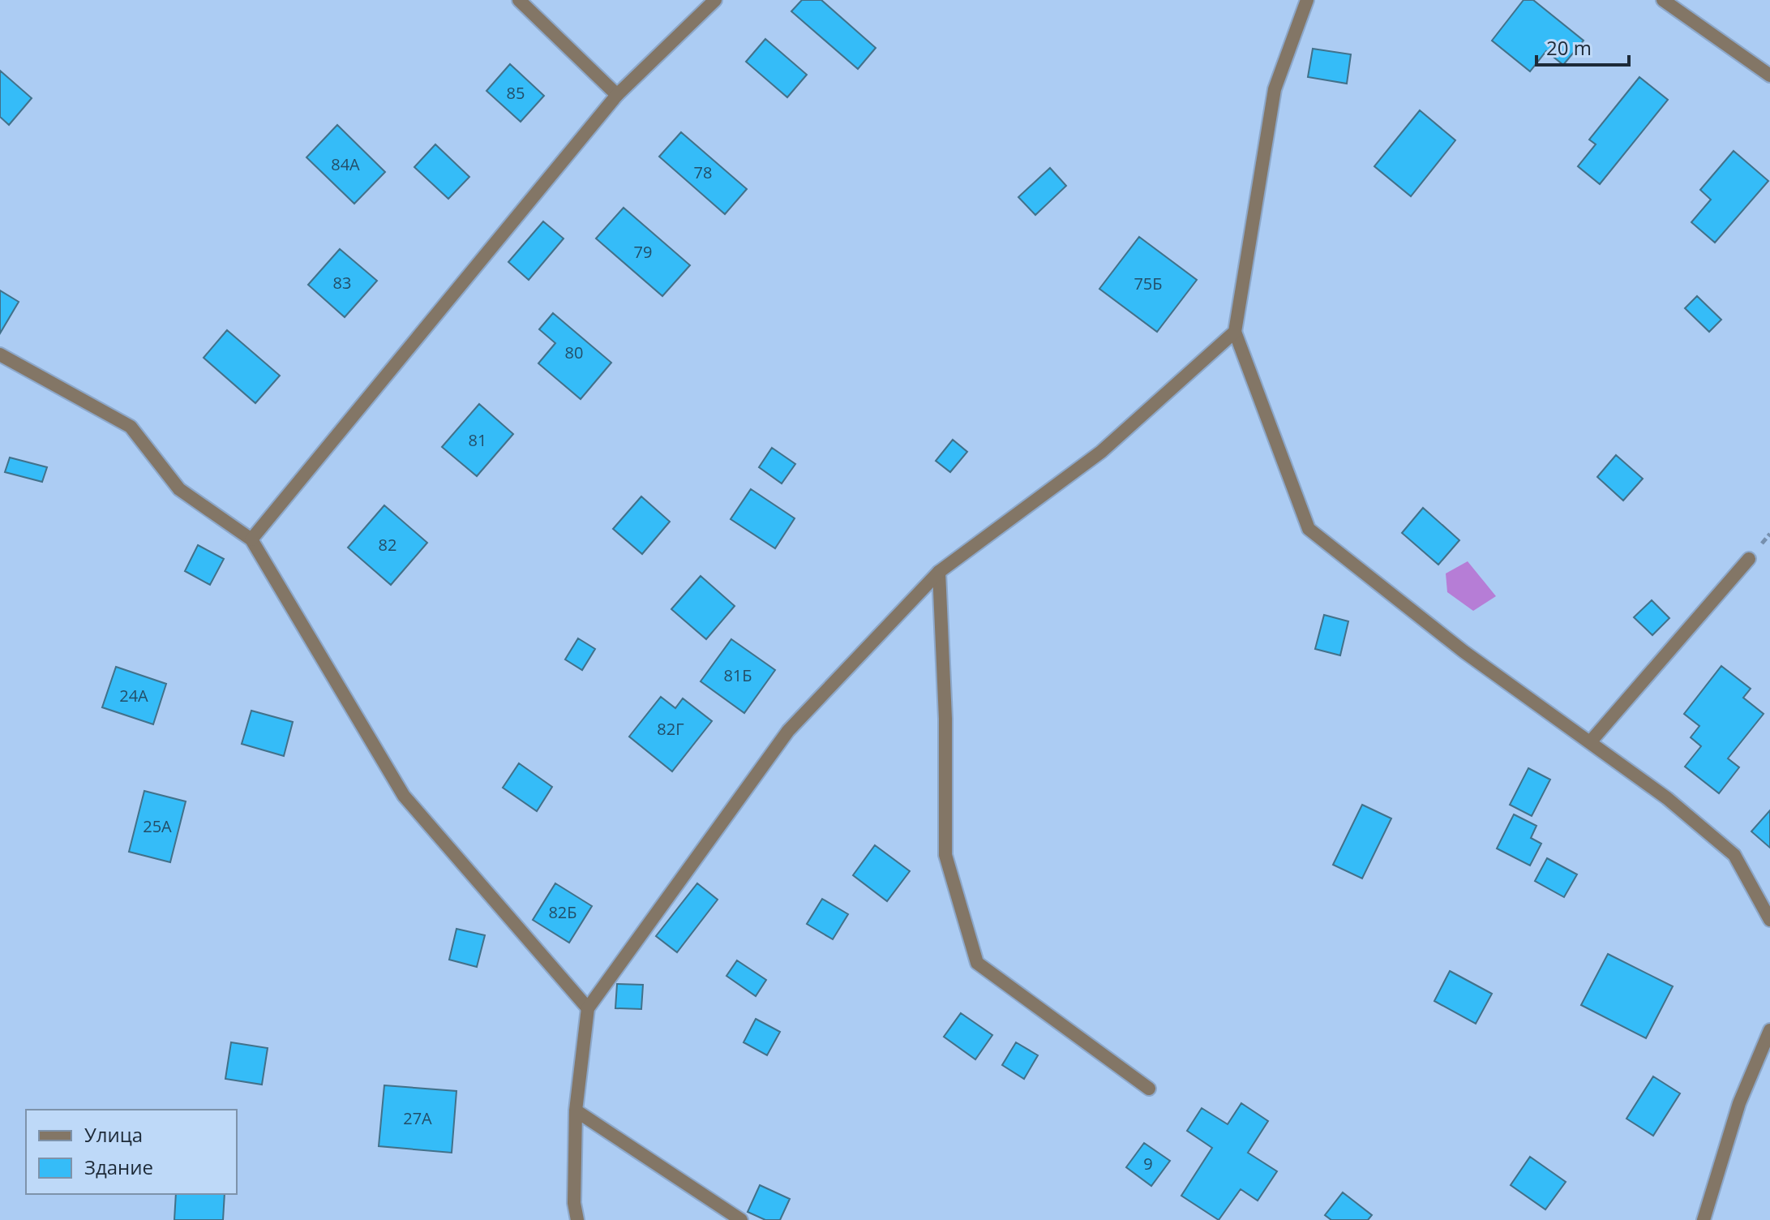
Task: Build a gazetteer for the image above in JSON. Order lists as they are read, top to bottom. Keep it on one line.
{"house_numbers":["85","84А","78","79","83","75Б","80","81","82","81Б","24А","82Г","25А","82Б","27А","9"],"legend":["Улица","Здание"],"scale_bar":"20 m"}
